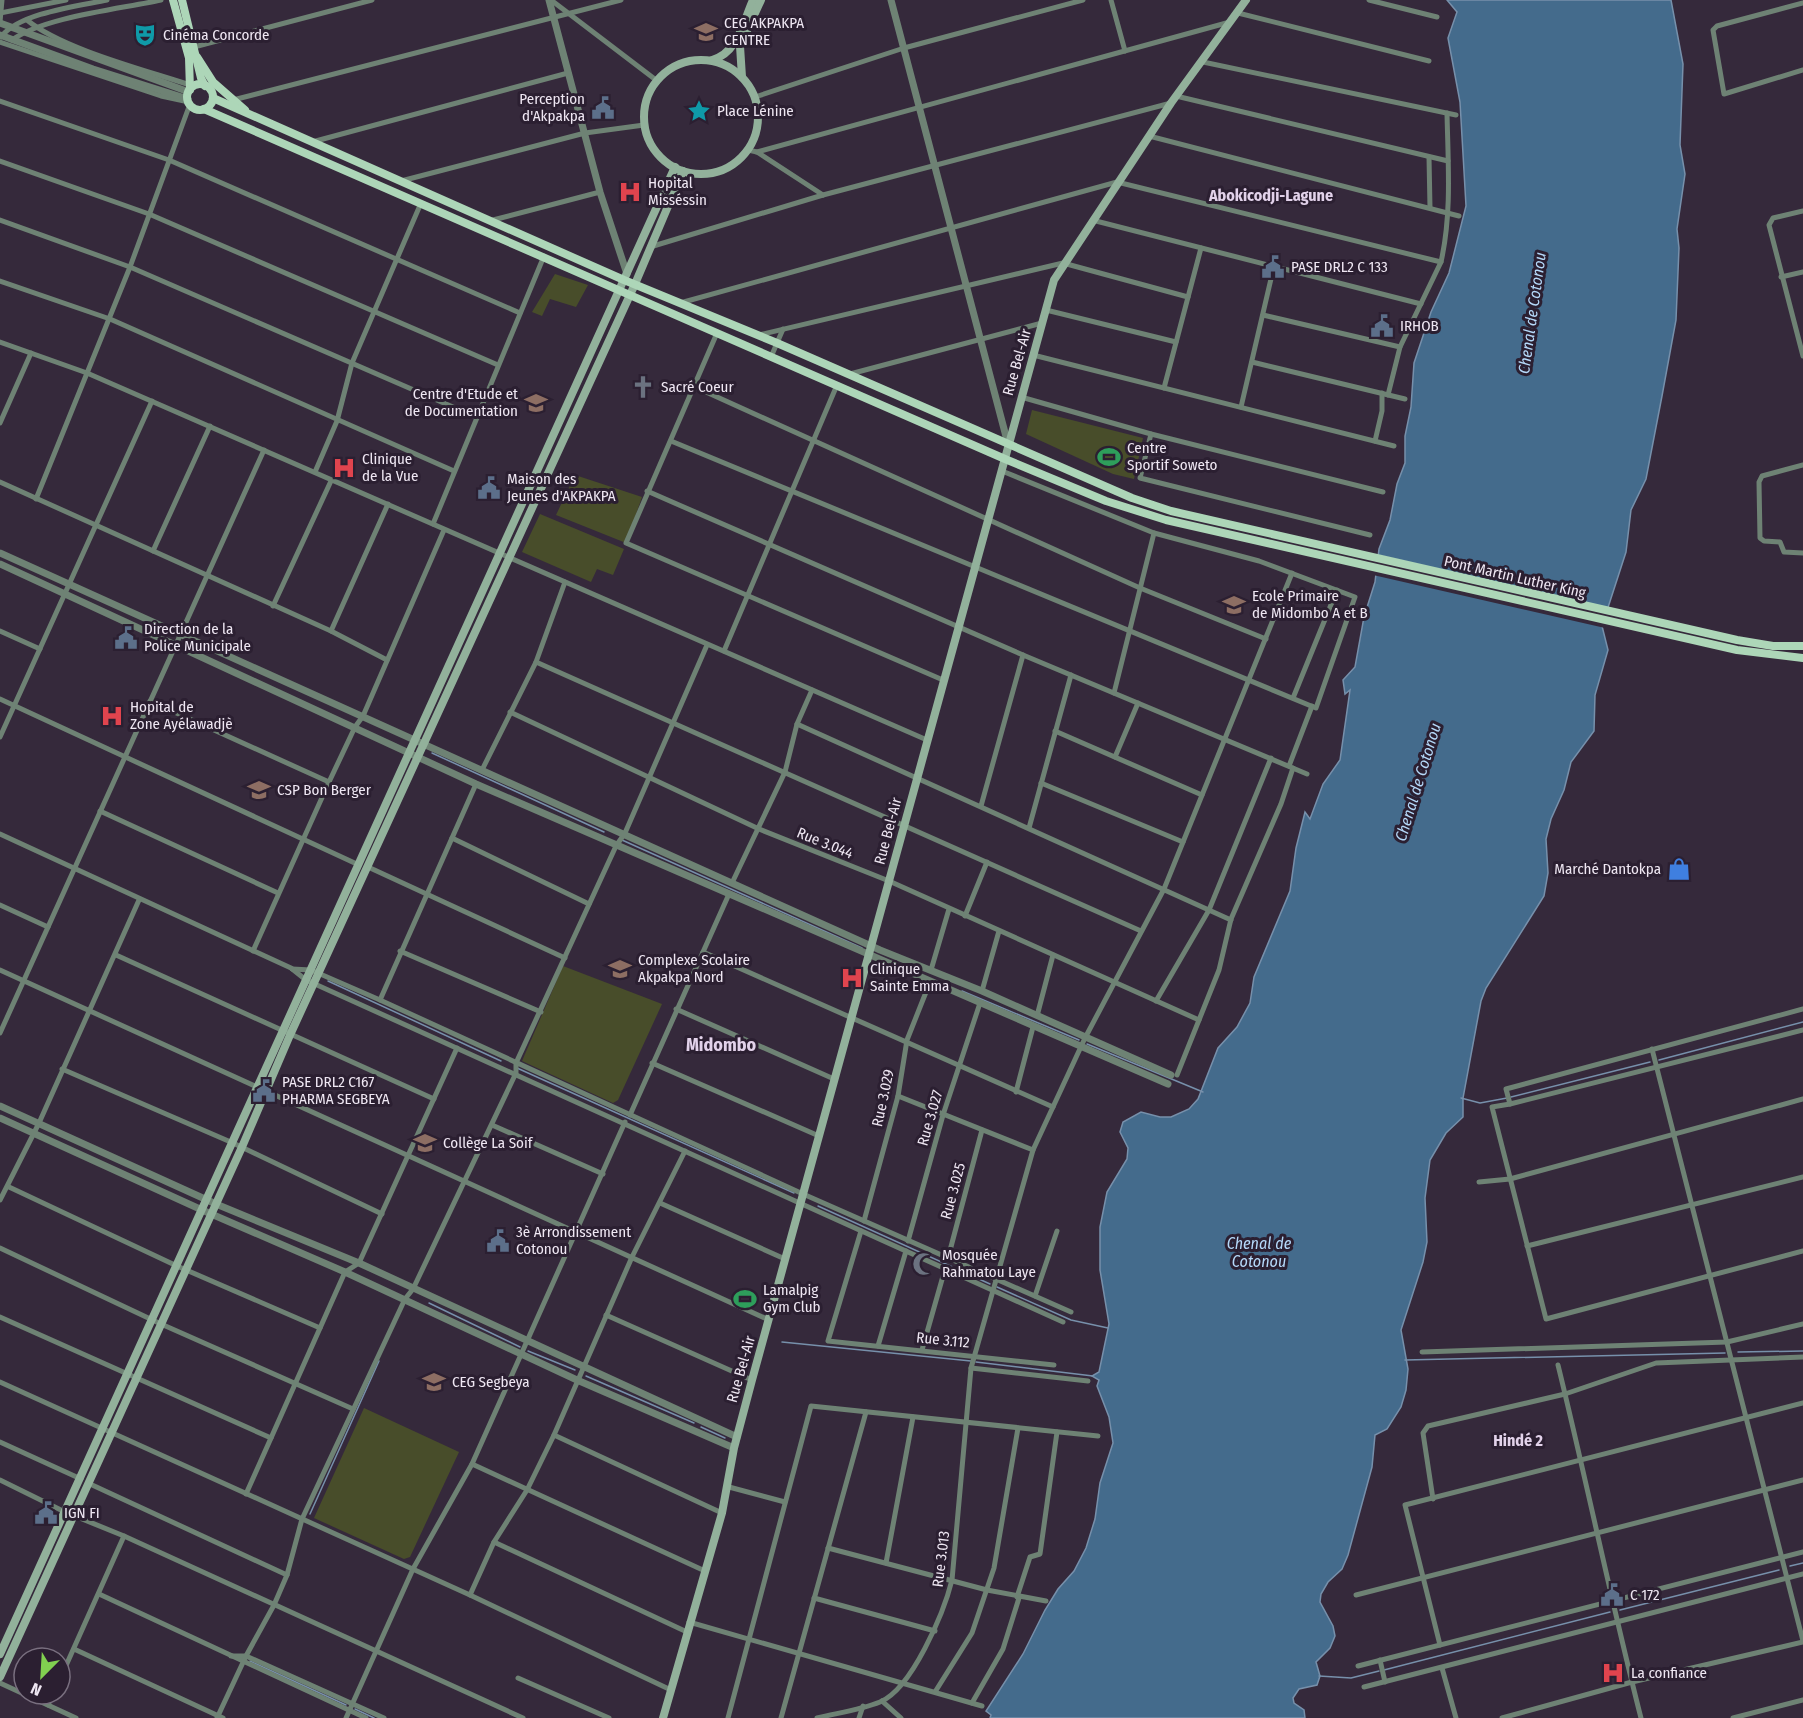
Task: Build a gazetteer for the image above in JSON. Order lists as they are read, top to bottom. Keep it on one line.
{"streets":{"main road":["Rue Bel-Air","Pont Martin Luther King"],"street":["Rue 3.044","Rue 3.029","Rue 3.027","Rue 3.025","Rue 3.112","Rue 3.013"]},"crossings":[["Rue Bel-Air","Rue 3.044"],["Rue 3.044","Rue 3.013"],["Rue 3.112","Rue 3.013"]],"districts":["Abokicodji-Lagune","Midombo","Hindé 2"],"water":["Chenal de Cotonou"],"places":{"school or university":["CEG AKPAKPA CENTRE","Centre d'Etude et de Documentation","Ecole Primaire de Midombo A et B","CSP Bon Berger","Complexe Scolaire Akpakpa Nord","Collège La Soif","CEG Segbeya"],"theatre":["Cinéma Concorde"],"public building":["Perception d'Akpakpa","PASE DRL2 C 133","IRHOB","Maison des Jeunes d'AKPAKPA","Direction de la Police Municipale","PASE DRL2 C167 PHARMA SEGBEYA","3è Arrondissement Cotonou","IGN FI","C 172"],"place":["Place Lénine"],"hospital":["Hopital Misséssin","Clinique de la Vue","Hopital de Zone Ayélawadjè","Clinique Sainte Emma","La confiance"],"church":["Sacré Coeur"],"sports":["Centre Sportif Soweto","Lamalpig Gym Club"],"shop":["Marché Dantokpa"],"mosque":["Mosquée Rahmatou Laye"]},"north":"bottom left"}
